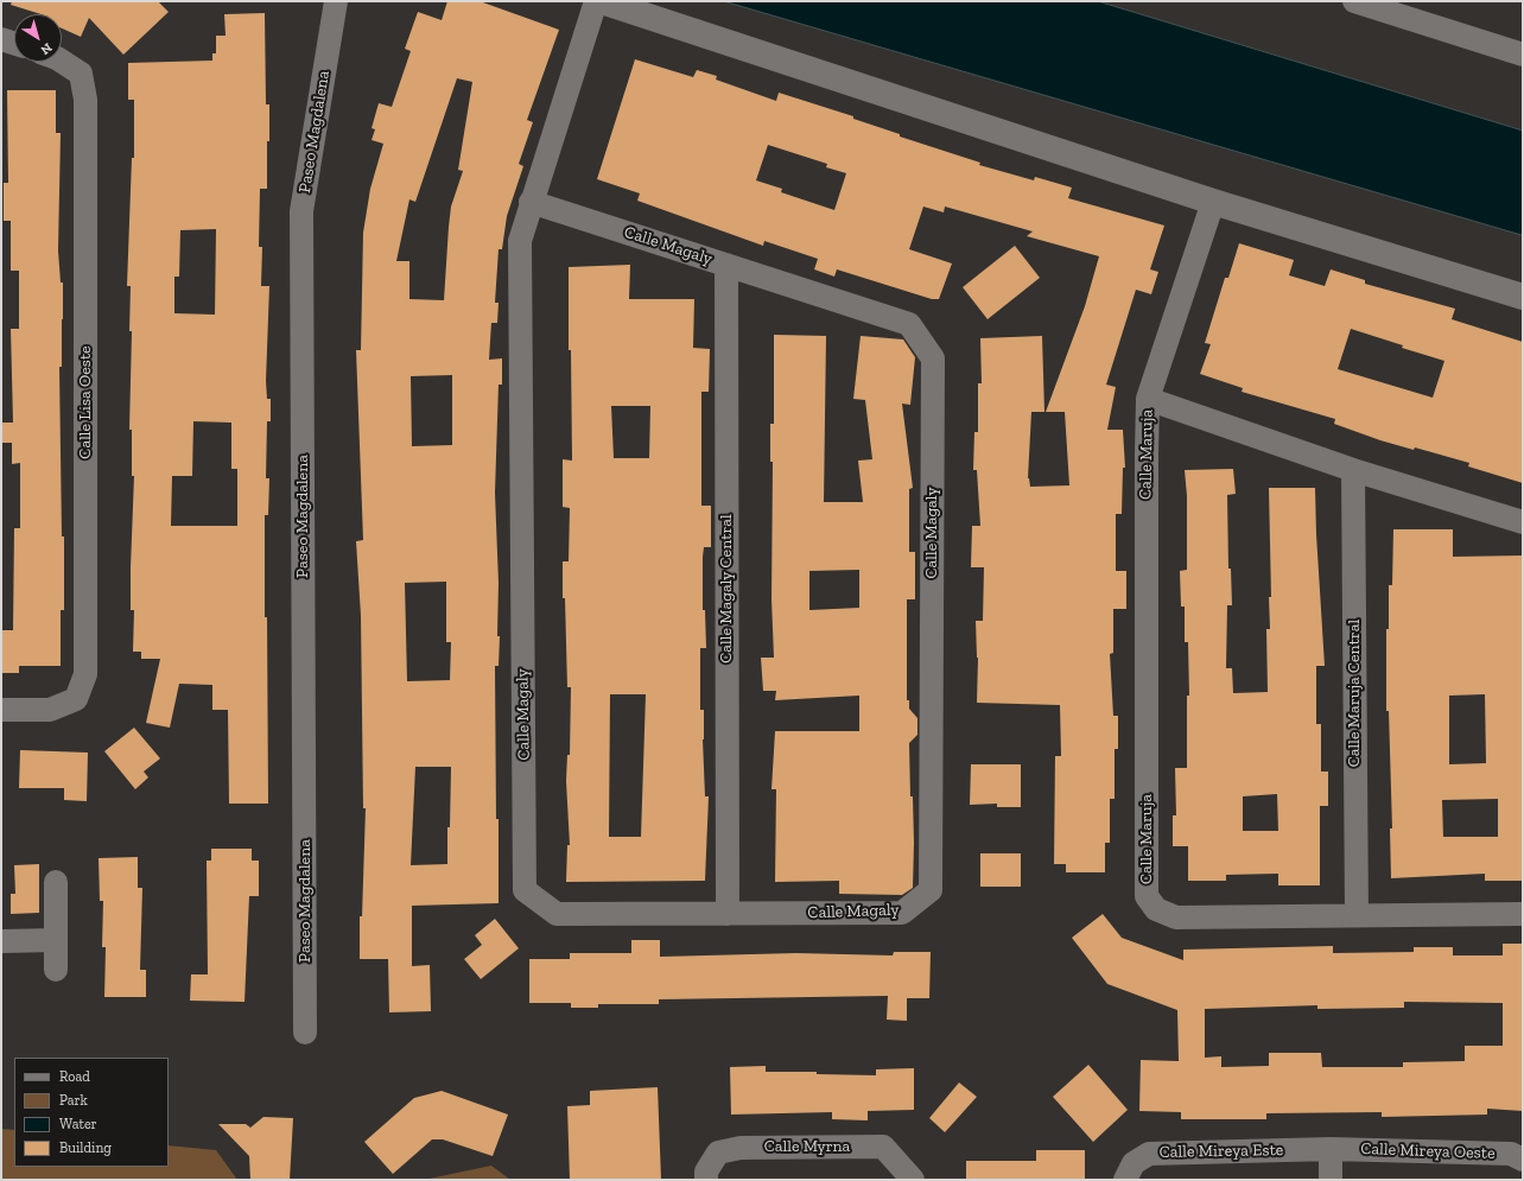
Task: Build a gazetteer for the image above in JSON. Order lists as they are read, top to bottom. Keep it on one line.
{"streets":{"street":["Paseo Magdalena","Calle Magaly","Calle Lisa Oeste","Calle Maruja","Calle Magaly Central","Calle Maruja Central","Calle Myrna","Calle Mireya Este","Calle Mireya Oeste"]},"crossings":[["Calle Magaly","Calle Magaly Central"],["Calle Maruja","Calle Maruja Central"],["Calle Mireya Este","Calle Mireya Oeste"]],"legend":["Road","Park","Water","Building"],"north":"bottom right"}
